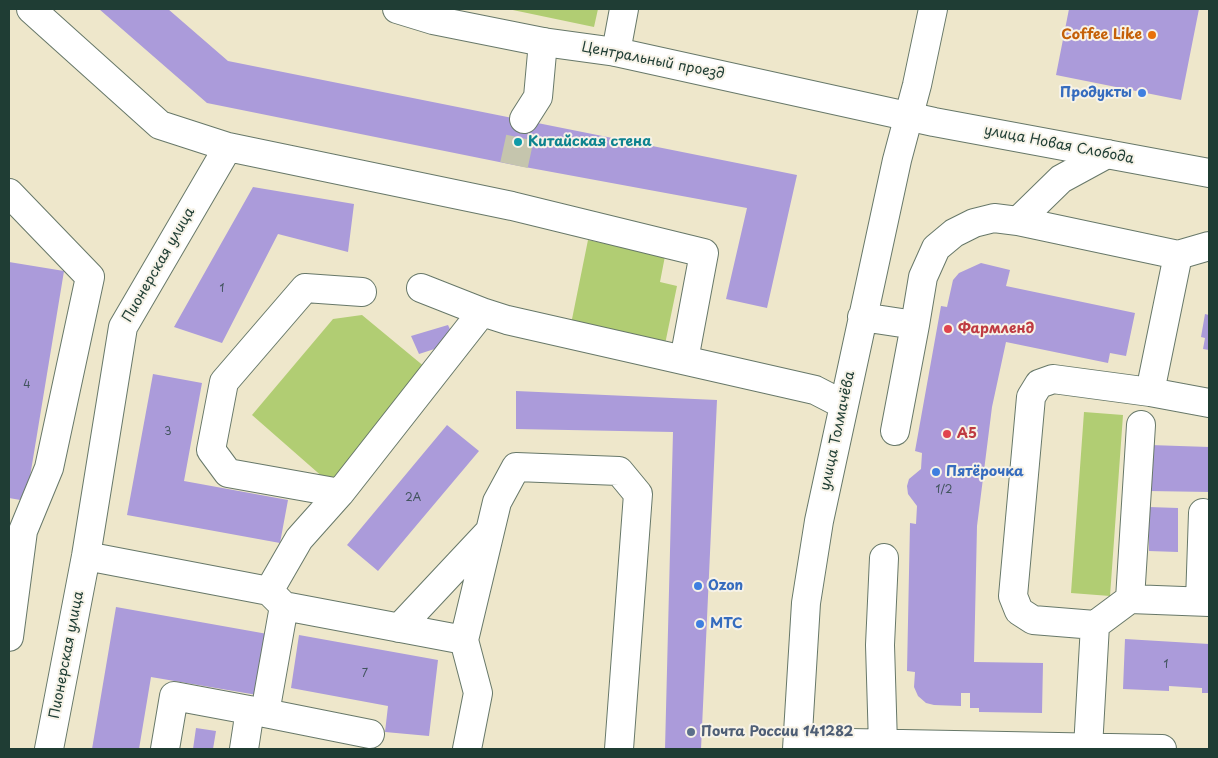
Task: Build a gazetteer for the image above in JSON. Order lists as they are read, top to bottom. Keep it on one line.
{"streets":{"street":["Центральный проезд","улица Новая Слобода","Пионерская улица","улица Толмачёва"]},"crossings":[["Центральный проезд","улица Новая Слобода"],["Центральный проезд","улица Толмачёва"],["улица Новая Слобода","улица Толмачёва"]],"places":["Coffee Like","Продукты","Китайская стена","Фармленд","А5","Пятёрочка","Ozon","МТС","Почта России 141282"],"house_numbers":["1","4","3","1/2","2А","1","7"]}
